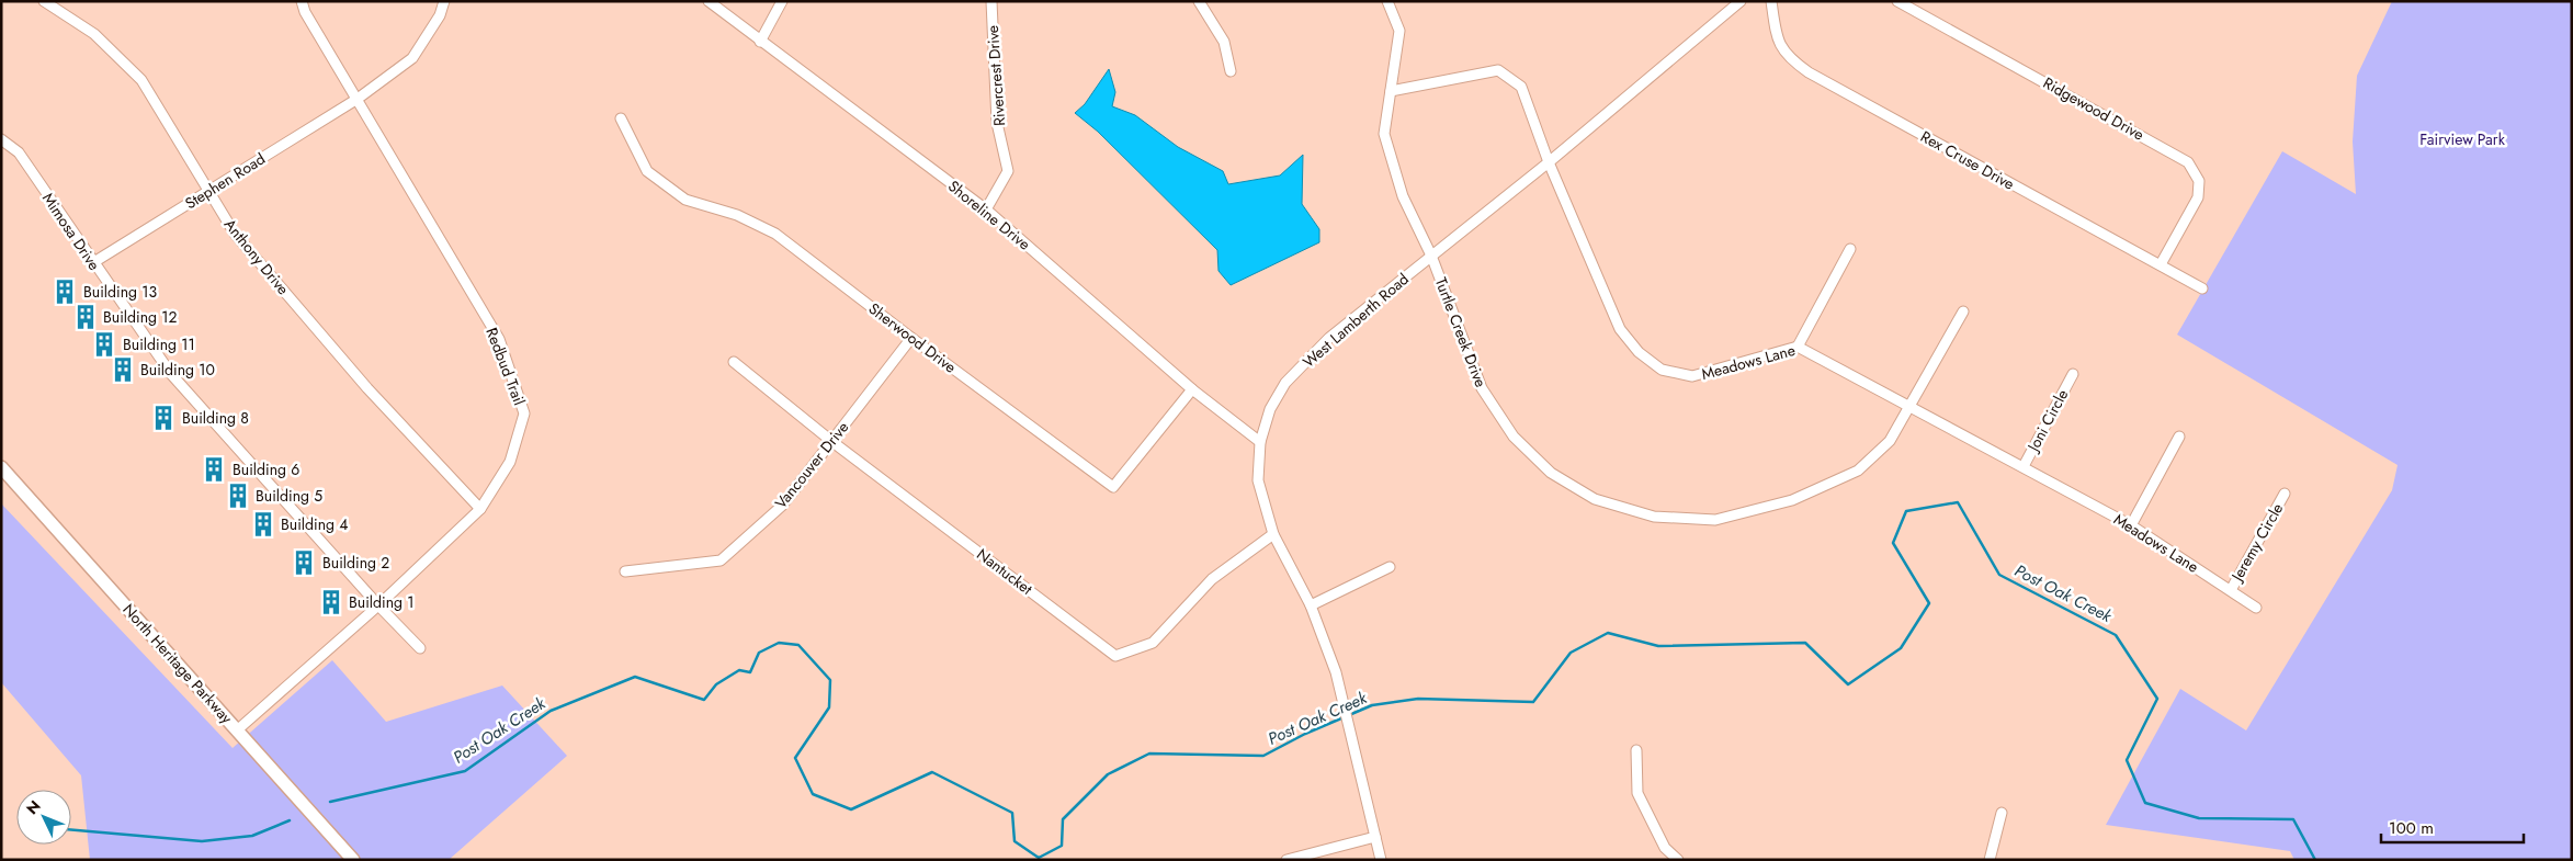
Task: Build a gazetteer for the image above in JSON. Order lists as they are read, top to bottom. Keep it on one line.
{"streets":{"main road":["North Heritage Parkway"],"street":["Rivercrest Drive","Ridgewood Drive","Rex Cruse Drive","Stephen Road","Shoreline Drive","Mimosa Drive","Anthony Drive","West Lamberth Road","Turtle Creek Drive","Sherwood Drive","Meadows Lane","Redbud Trail","Joni Circle","Vancouver Drive","Jeremy Circle","Nantucket"]},"crossings":[["Rivercrest Drive","Shoreline Drive"],["Ridgewood Drive","Rex Cruse Drive"],["Stephen Road","Mimosa Drive"],["Stephen Road","Anthony Drive"],["Stephen Road","Redbud Trail"],["Shoreline Drive","West Lamberth Road"],["Shoreline Drive","Sherwood Drive"],["Mimosa Drive","Redbud Trail"],["Anthony Drive","Redbud Trail"],["West Lamberth Road","Turtle Creek Drive"],["West Lamberth Road","Meadows Lane"],["West Lamberth Road","Nantucket"],["Turtle Creek Drive","Meadows Lane"],["Sherwood Drive","Vancouver Drive"],["Meadows Lane","Joni Circle"],["Meadows Lane","Jeremy Circle"],["Redbud Trail","North Heritage Parkway"],["Vancouver Drive","Nantucket"]],"water":["Post Oak Creek"],"parks":["Fairview Park"],"places":{"building":["Building 13","Building 12","Building 11","Building 10","Building 8","Building 6","Building 5","Building 4","Building 2","Building 1"]},"scale_bar":"100 m","north":"top left"}
